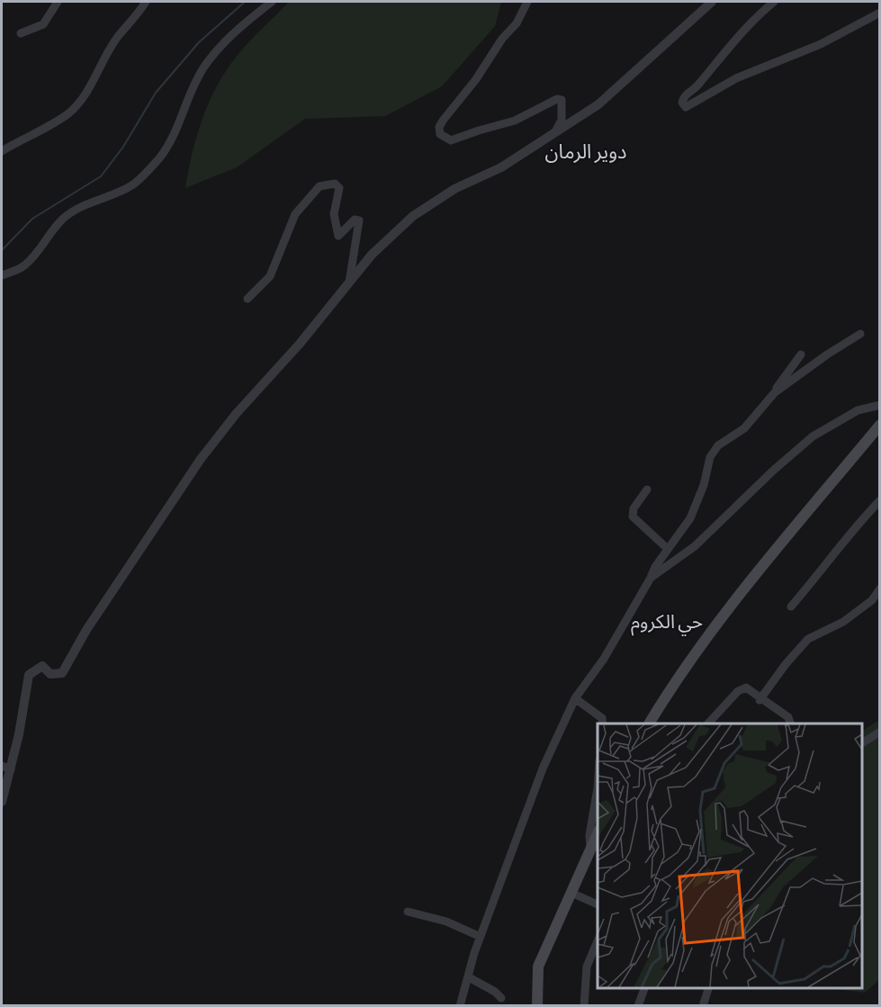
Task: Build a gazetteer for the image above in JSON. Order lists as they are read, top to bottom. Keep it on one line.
{"districts":["دوير الرمان","حي الكروم"]}
